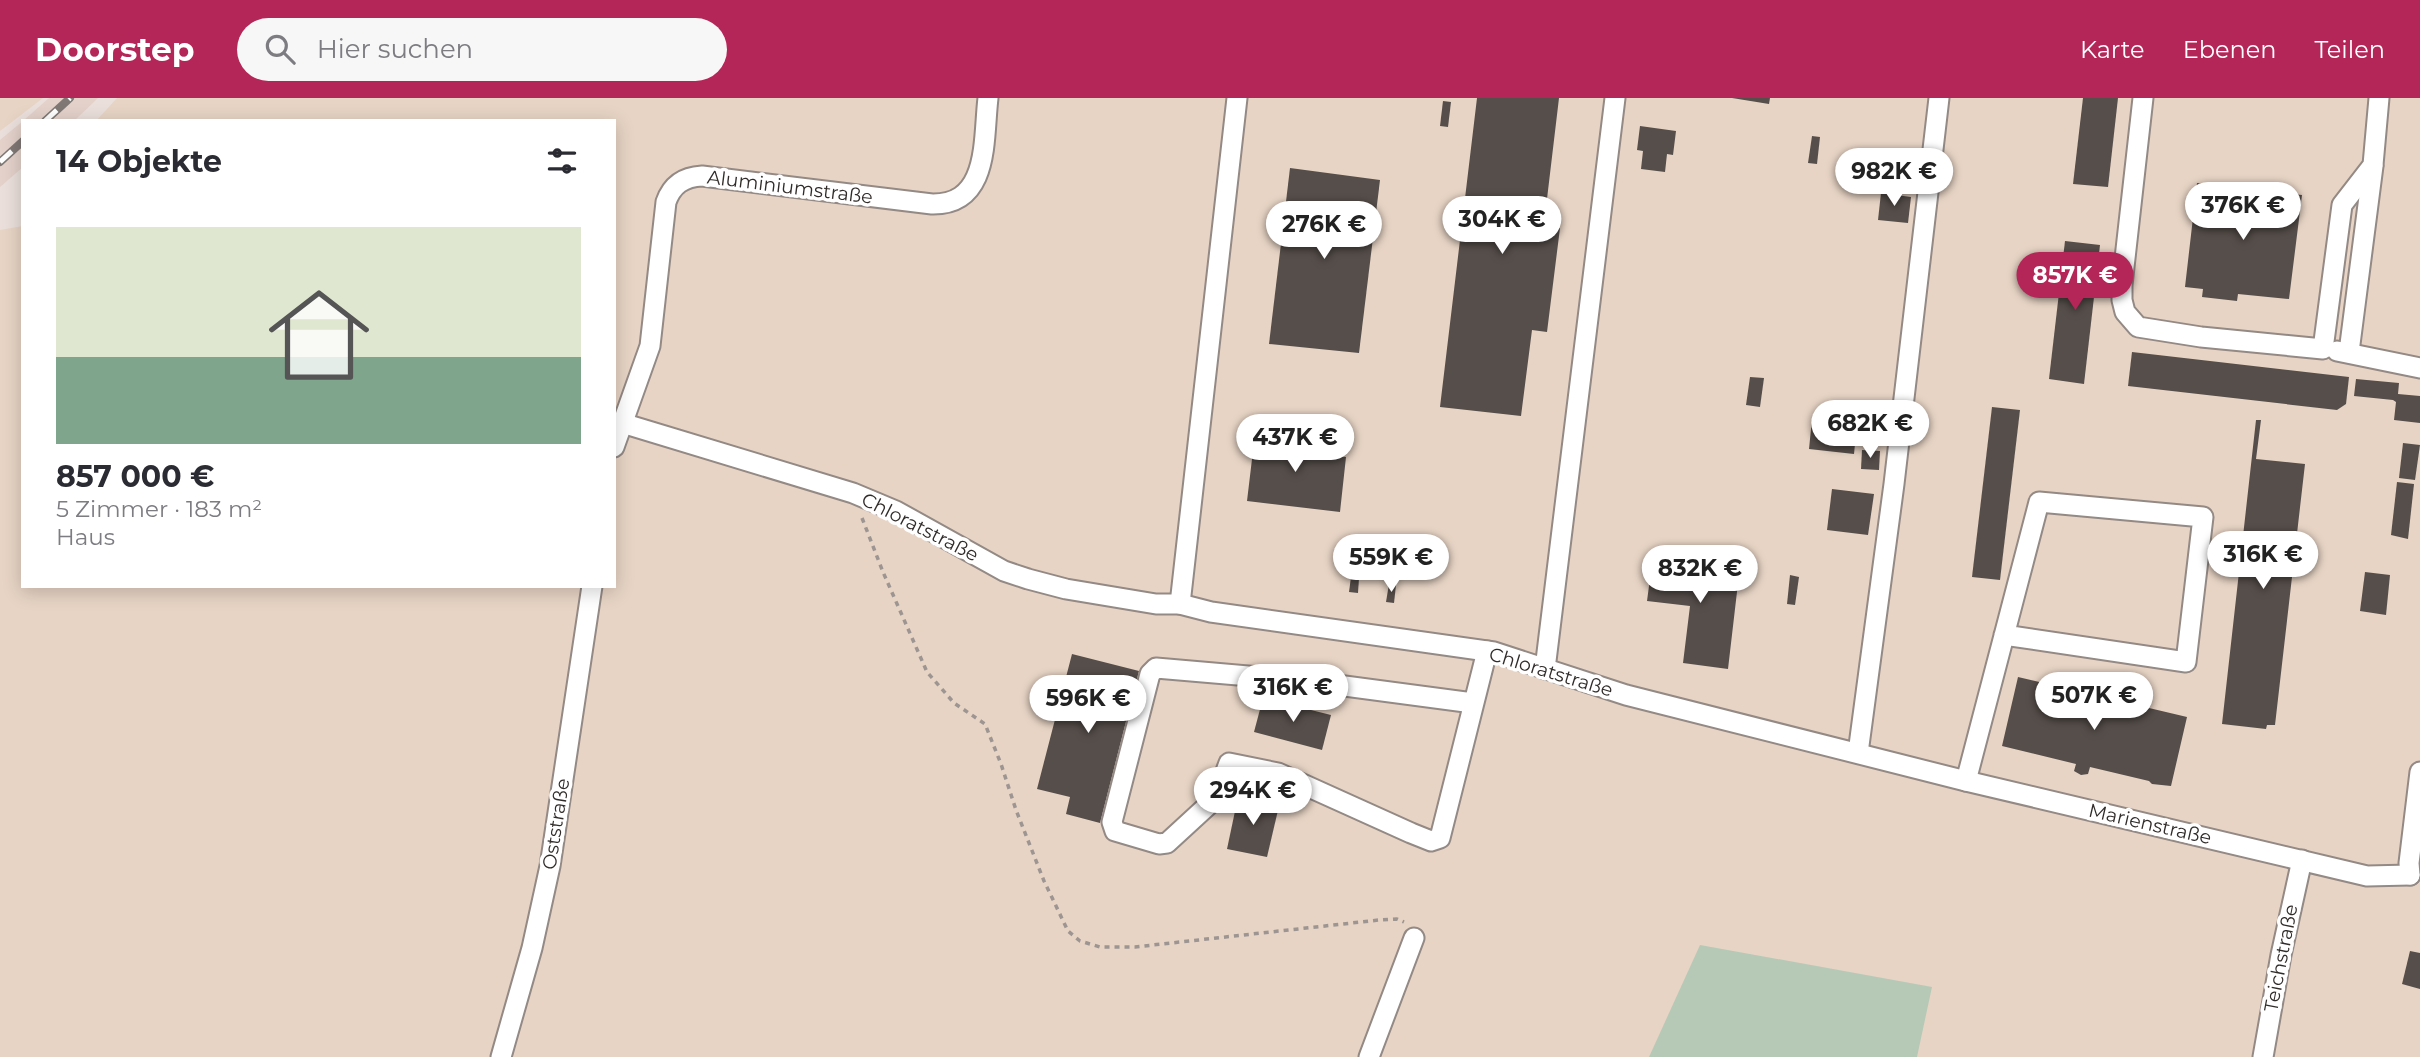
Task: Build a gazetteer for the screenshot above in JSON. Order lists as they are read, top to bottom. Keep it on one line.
{"streets":{"street":["Aluminiumstraße","Chloratstraße","Oststraße","Marienstraße","Teichstraße"]},"crossings":[["Aluminiumstraße","Chloratstraße"],["Chloratstraße","Marienstraße"],["Marienstraße","Teichstraße"]],"page":{"header":"Doorstep","search":"Hier suchen","nav":["Karte","Ebenen","Teilen"],"heading":"14 Objekte","price":["982K €","376K €","304K €","276K €","857K €","682K €","437K €","316K €","559K €","832K €","316K €","507K €","596K €","294K €"],"list":[{"name":"857 000 €","note":"5 Zimmer · 183 m² · Haus"}]}}
